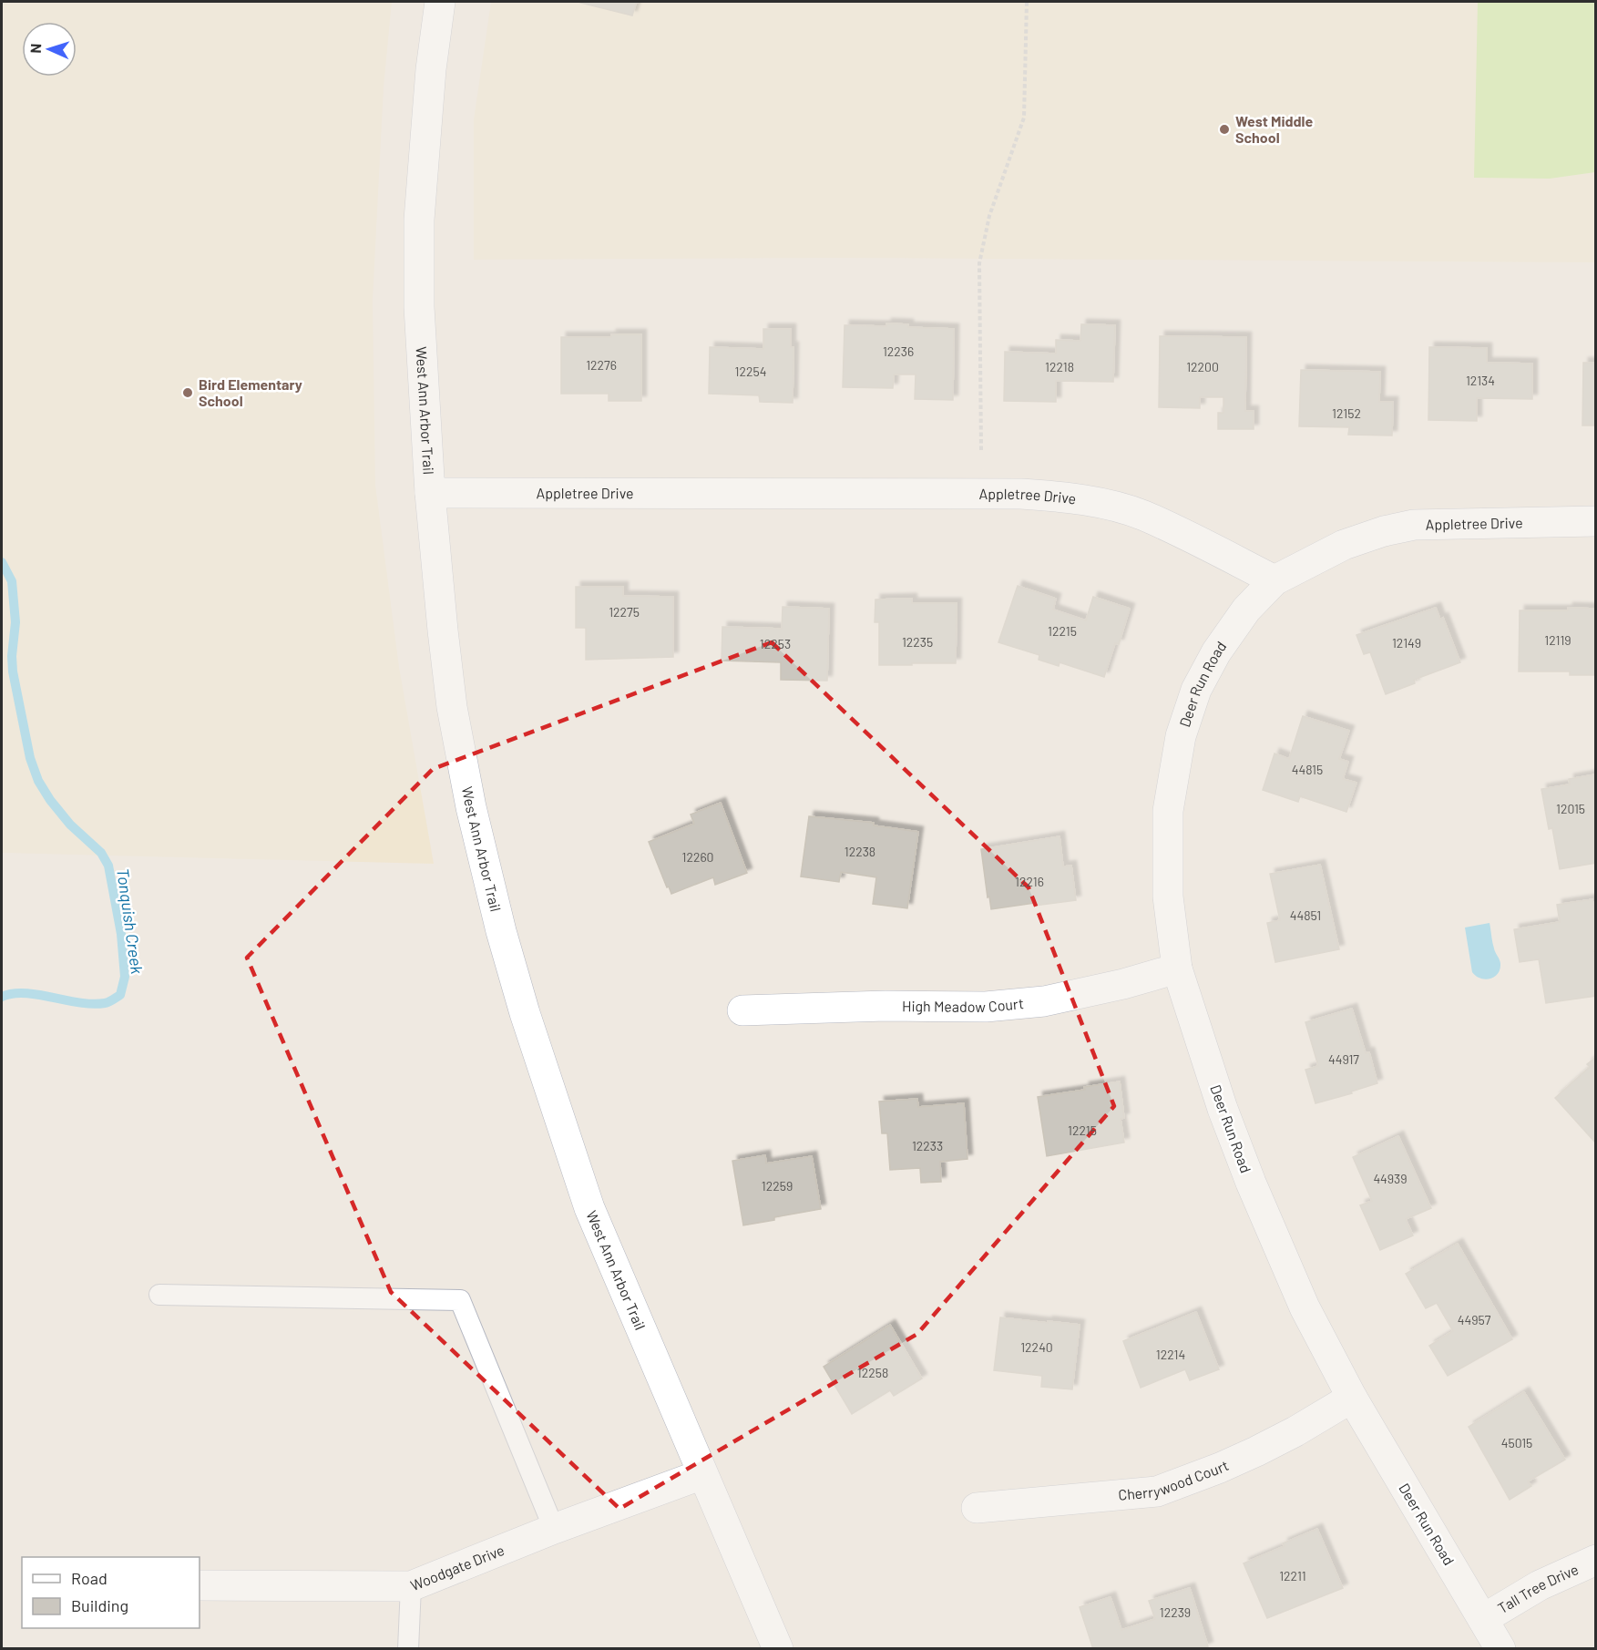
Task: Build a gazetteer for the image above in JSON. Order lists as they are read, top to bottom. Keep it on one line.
{"streets":{"street":["West Ann Arbor Trail","Appletree Drive","Deer Run Road","High Meadow Court","Cherrywood Court","Woodgate Drive","Tall Tree Drive"]},"crossings":[["West Ann Arbor Trail","Appletree Drive"],["West Ann Arbor Trail","Woodgate Drive"],["Appletree Drive","Deer Run Road"],["Deer Run Road","High Meadow Court"],["Deer Run Road","Cherrywood Court"],["Deer Run Road","Tall Tree Drive"]],"water":["Tonquish Creek"],"places":["West Middle School","Bird Elementary School"],"house_numbers":["12236","12276","12218","12200","12254","12134","12152","12275","12215","12119","12235","12149","12253","44815","12015","12238","12260","12216","44851","44917","12215","12233","44939","12259","44957","12240","12214","12258","45015","12211","12239"],"legend":["Road","Building"],"north":"left"}
